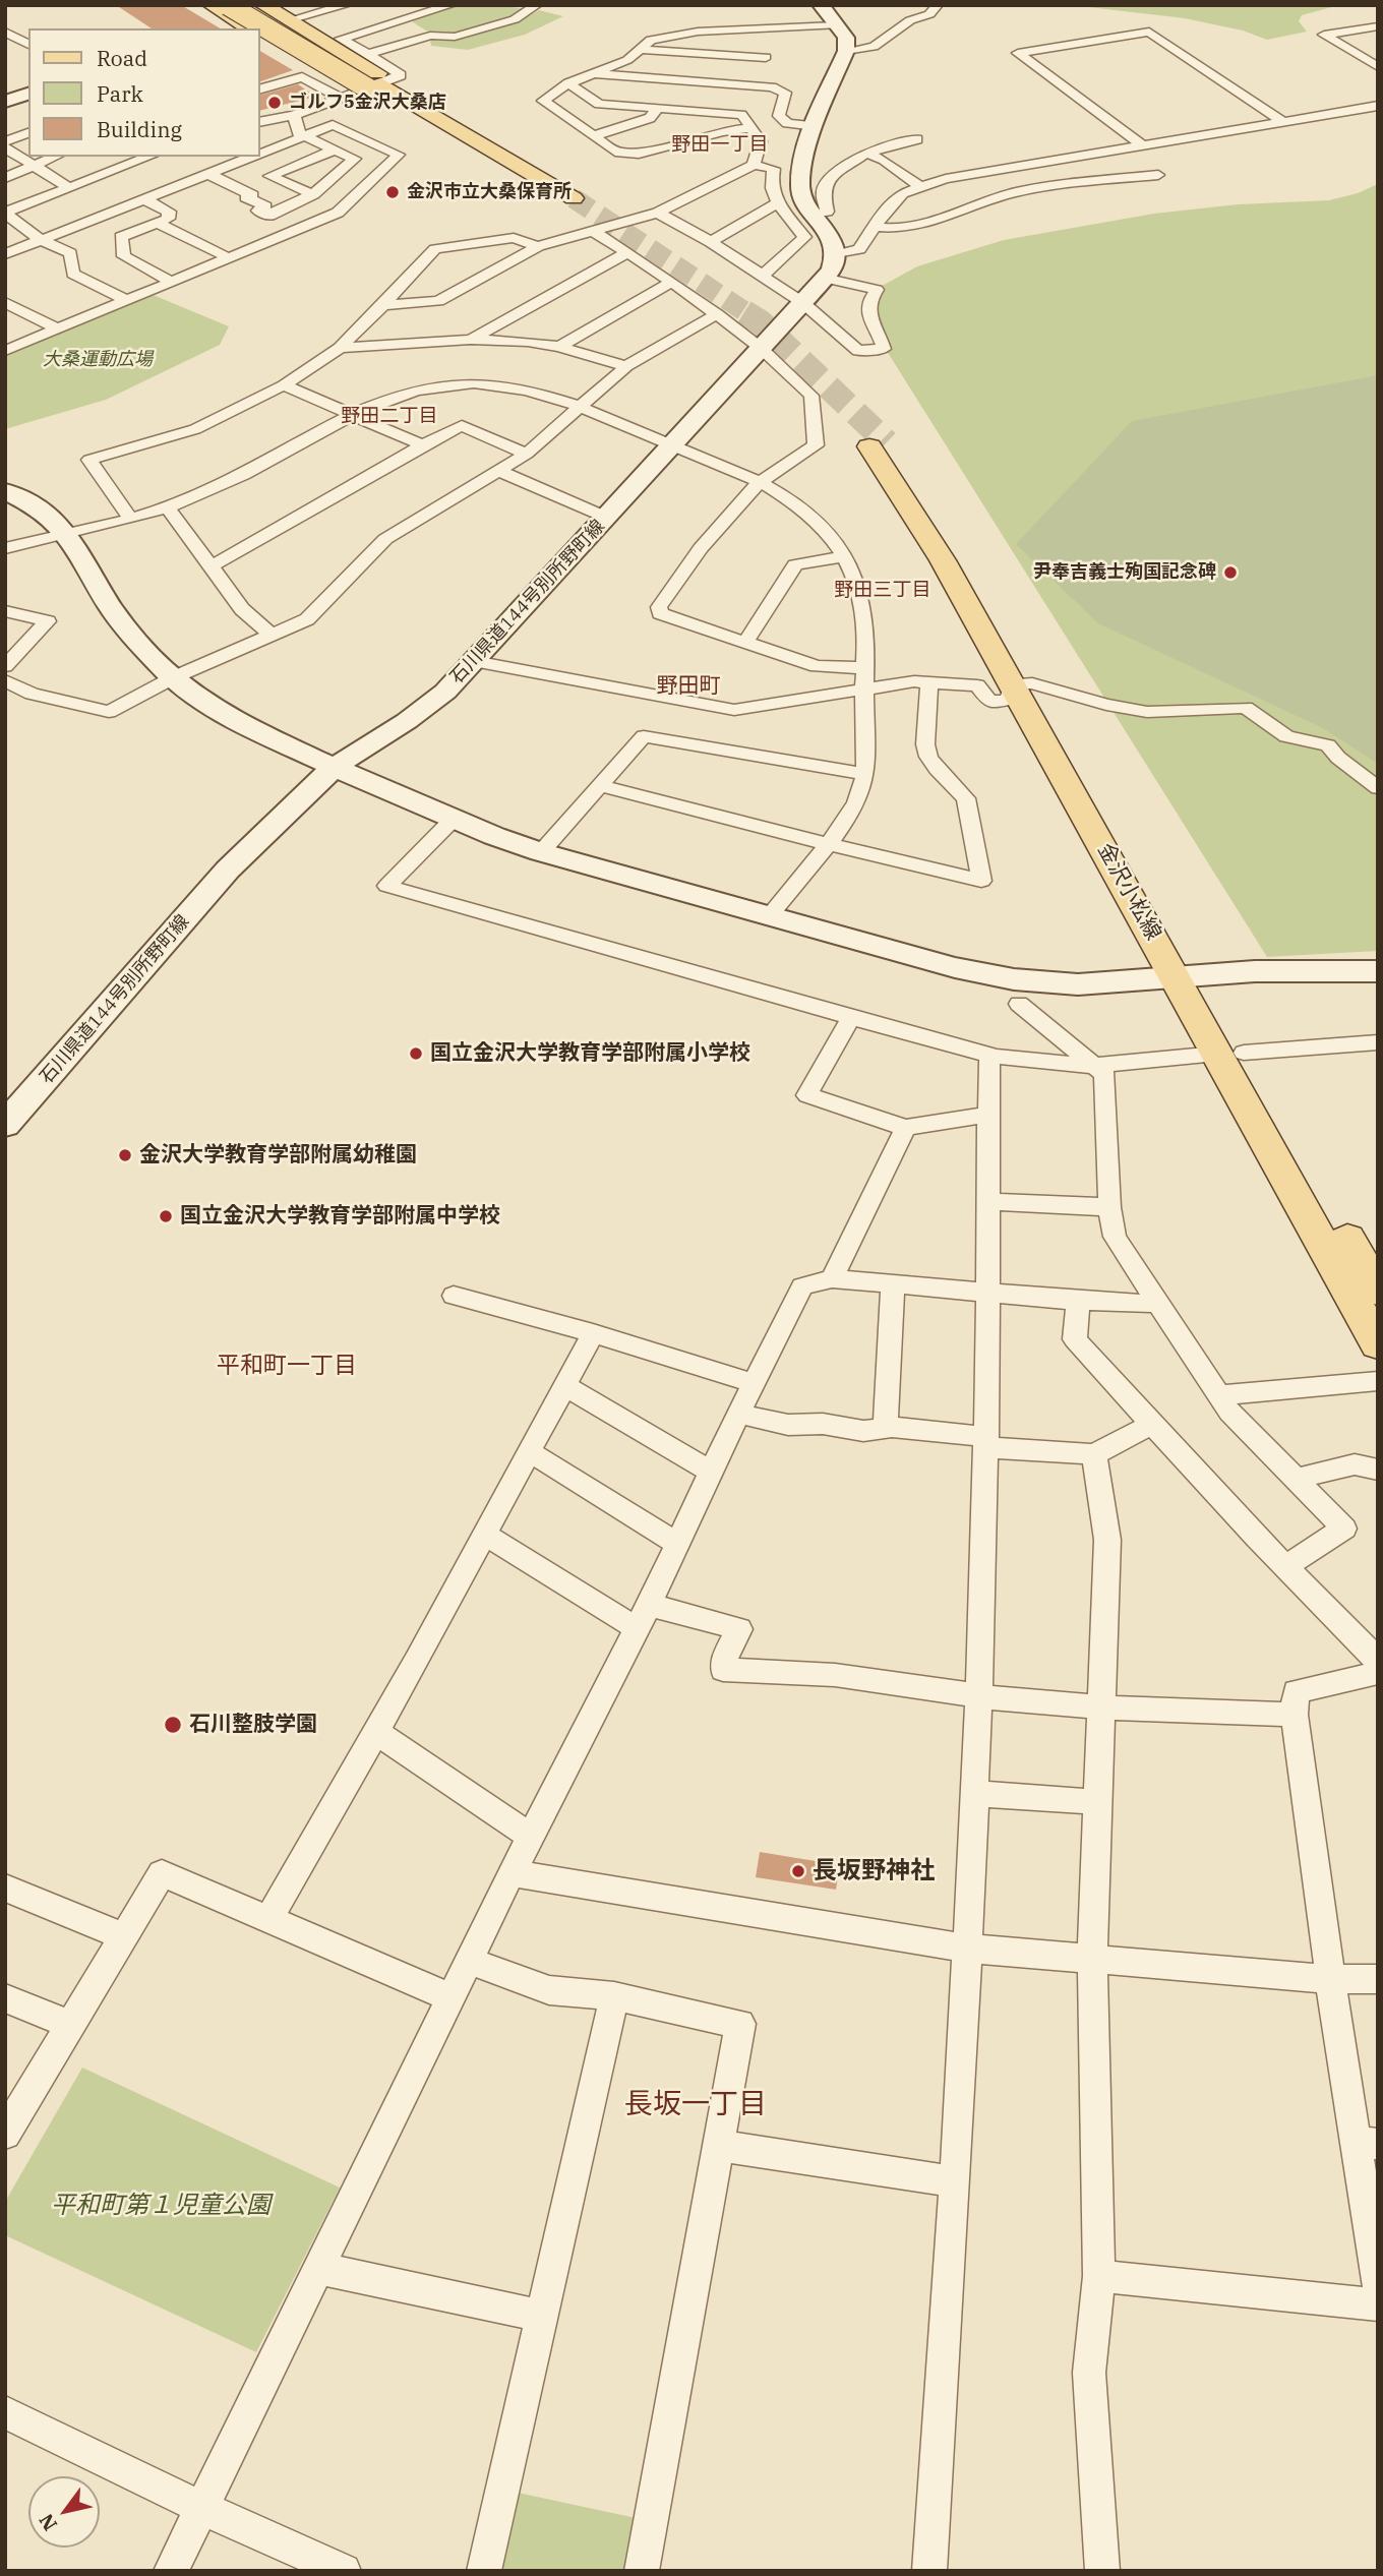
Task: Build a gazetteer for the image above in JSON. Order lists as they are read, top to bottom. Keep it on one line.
{"streets":{"main road":["石川県道144号別所野町線","金沢小松線"]},"districts":["野田一丁目","野田二丁目","野田三丁目","野田町","平和町一丁目","長坂一丁目"],"parks":["大桑運動広場","平和町第１児童公園"],"places":["ゴルフ5金沢大桑店","金沢市立大桑保育所","尹奉吉義士殉国記念碑","国立金沢大学教育学部附属小学校","金沢大学教育学部附属幼稚園","国立金沢大学教育学部附属中学校","石川整肢学園","長坂野神社"],"legend":["Road","Park","Building"],"north":"bottom left"}
